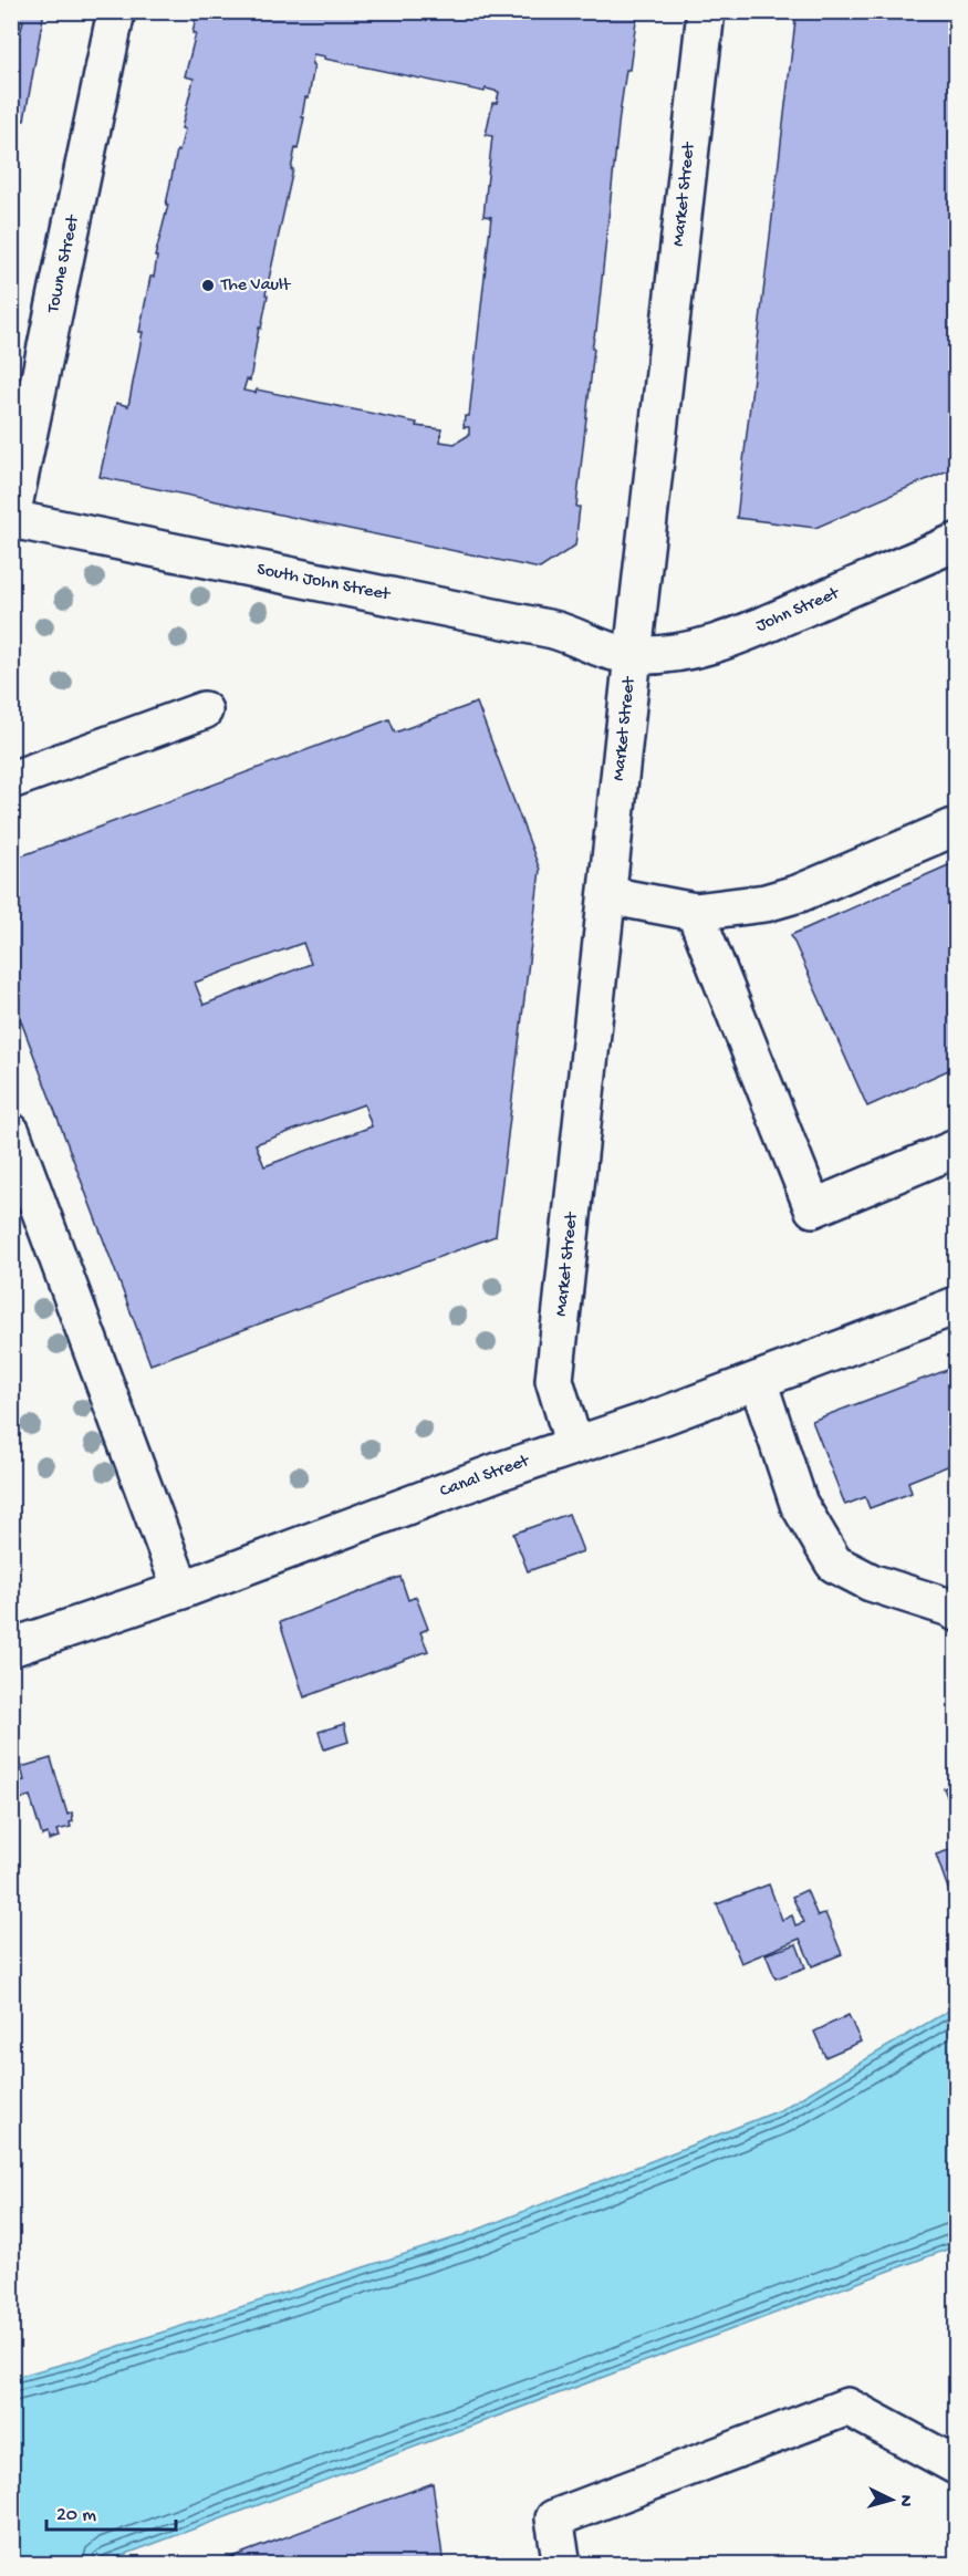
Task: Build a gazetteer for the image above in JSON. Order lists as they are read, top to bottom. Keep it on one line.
{"streets":{"street":["Market Street","Towne Street","South John Street","John Street","Canal Street"]},"crossings":[["Market Street","South John Street"],["Market Street","John Street"],["Market Street","Canal Street"],["Towne Street","South John Street"],["South John Street","John Street"]],"places":["The Vault"],"scale_bar":"20 m","north":"right"}
